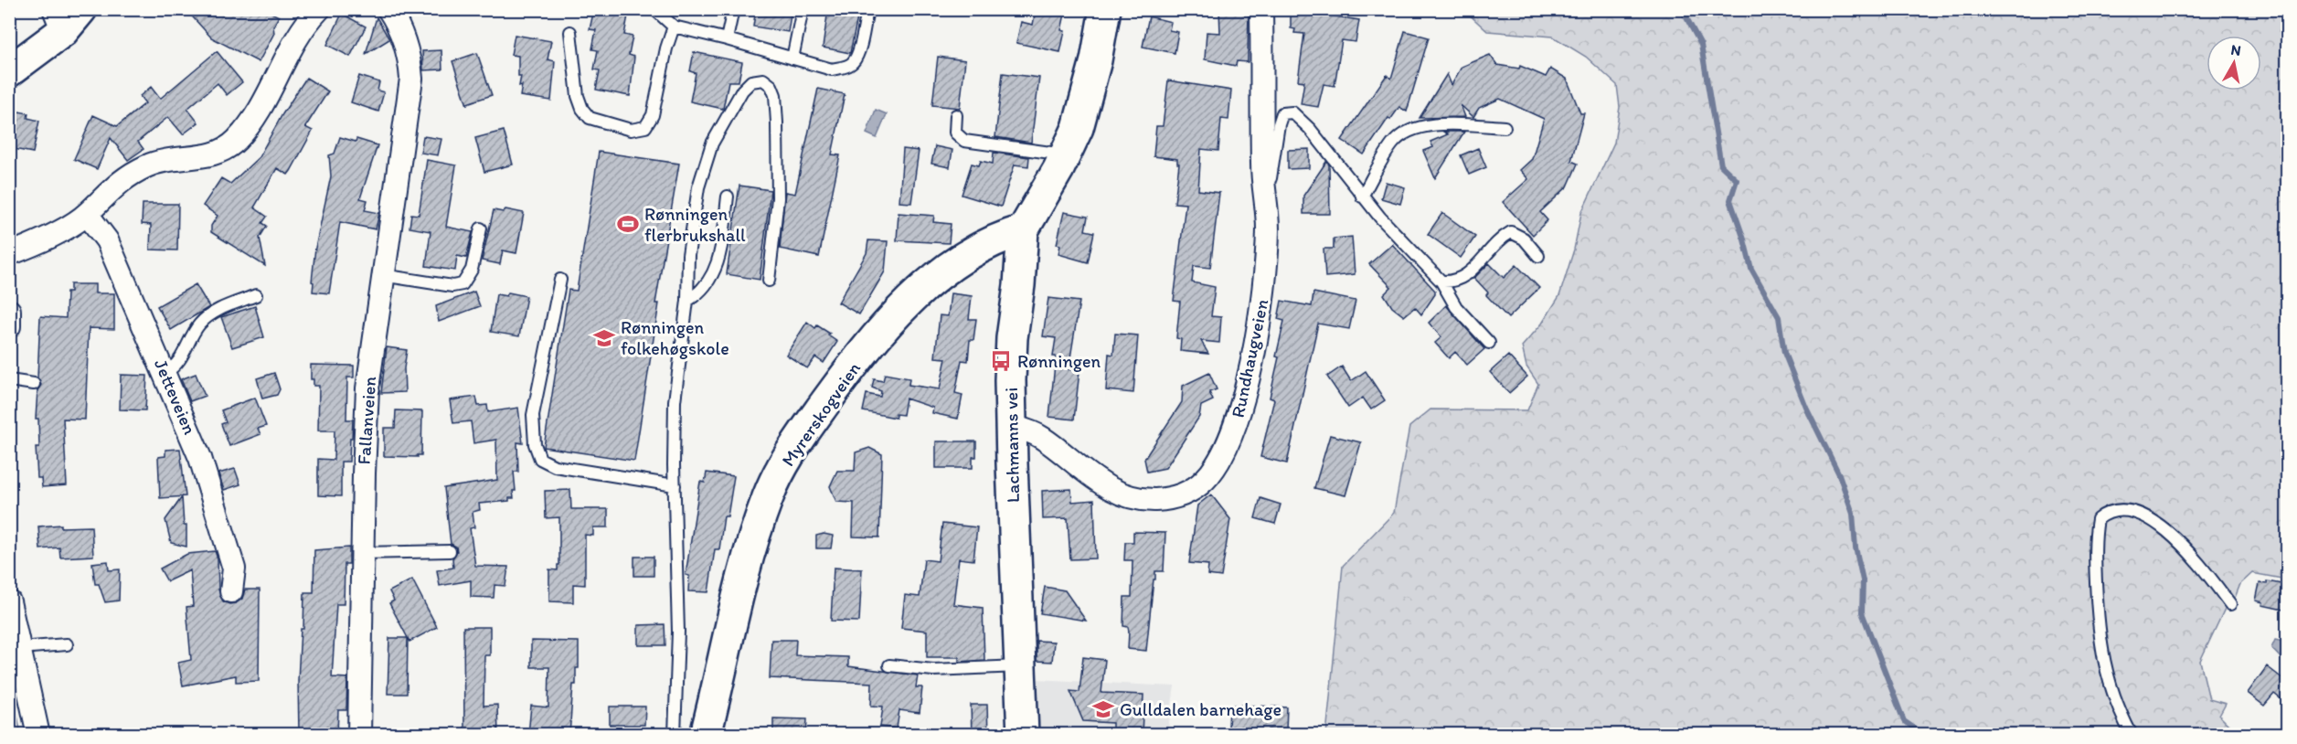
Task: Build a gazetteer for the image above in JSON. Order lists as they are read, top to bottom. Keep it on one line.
{"streets":{"street":["Rundhaugveien","Jetteveien","Myrerskogveien","Fallanveien","Lachmanns vei"]},"crossings":[["Rundhaugveien","Lachmanns vei"],["Myrerskogveien","Lachmanns vei"]],"places":{"sports":["Rønningen flerbrukshall"],"school or university":["Rønningen folkehøgskole","Gulldalen barnehage"],"bus stop":["Rønningen"]},"north":"top"}
